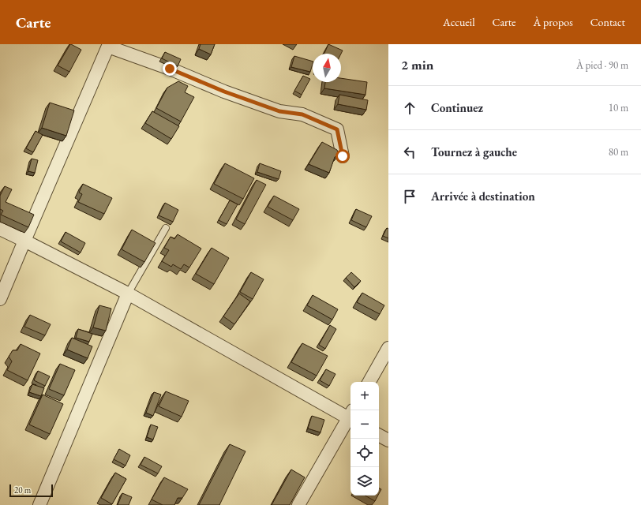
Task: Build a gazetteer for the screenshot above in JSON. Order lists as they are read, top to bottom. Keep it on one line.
{"scale_bar":"20 m","north":"top","page":{"header":"Carte","nav":["Accueil","Carte","À propos","Contact"],"heading":["2 min","À pied · 90 m"],"list":[["Continuez","10 m"],["Tournez à gauche","80 m"],"Arrivée à destination"],"map_buttons":["+","−"],"scale":"20 m"}}
